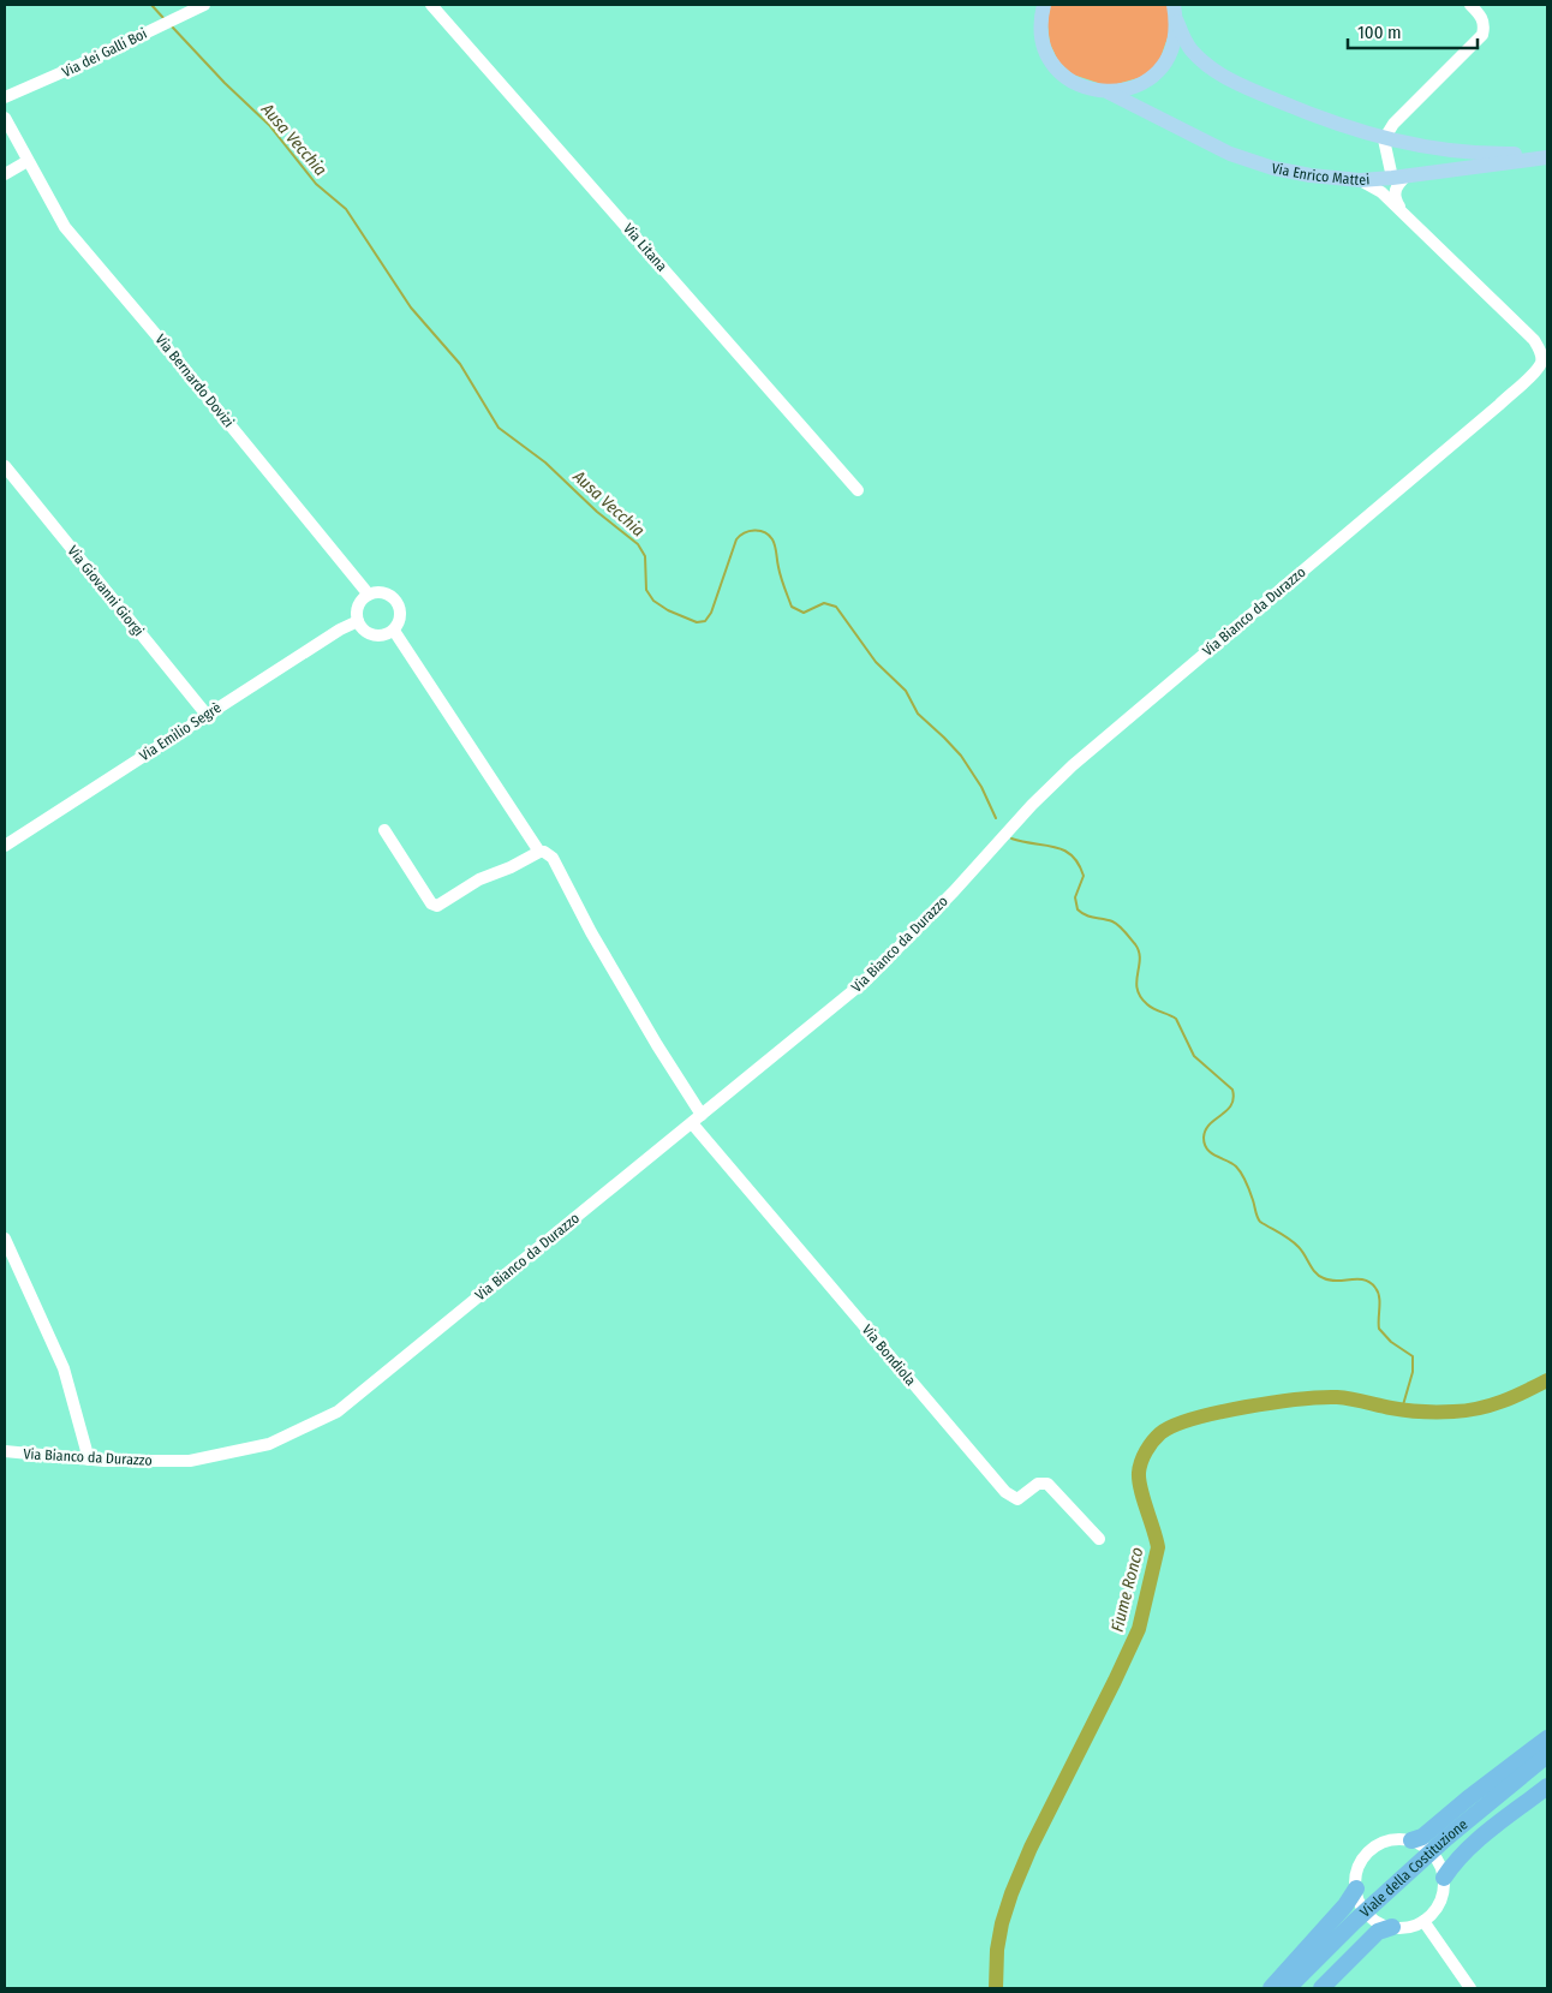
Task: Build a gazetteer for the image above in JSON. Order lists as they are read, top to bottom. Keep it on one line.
{"streets":{"highway":["Viale della Costituzione"],"main road":["Via Enrico Mattei"],"street":["Via dei Galli Boi","Via Litana","Via Bernardo Dovizi","Via Giovanni Giorgi","Via Bianco da Durazzo","Via Emilio Segrè","Via Bondiola"]},"crossings":[["Via Enrico Mattei","Via Bianco da Durazzo"],["Via Bernardo Dovizi","Via Emilio Segrè"],["Via Giovanni Giorgi","Via Emilio Segrè"],["Via Bianco da Durazzo","Via Bondiola"]],"water":["Ausa Vecchia","Fiume Ronco"],"scale_bar":"100 m"}
